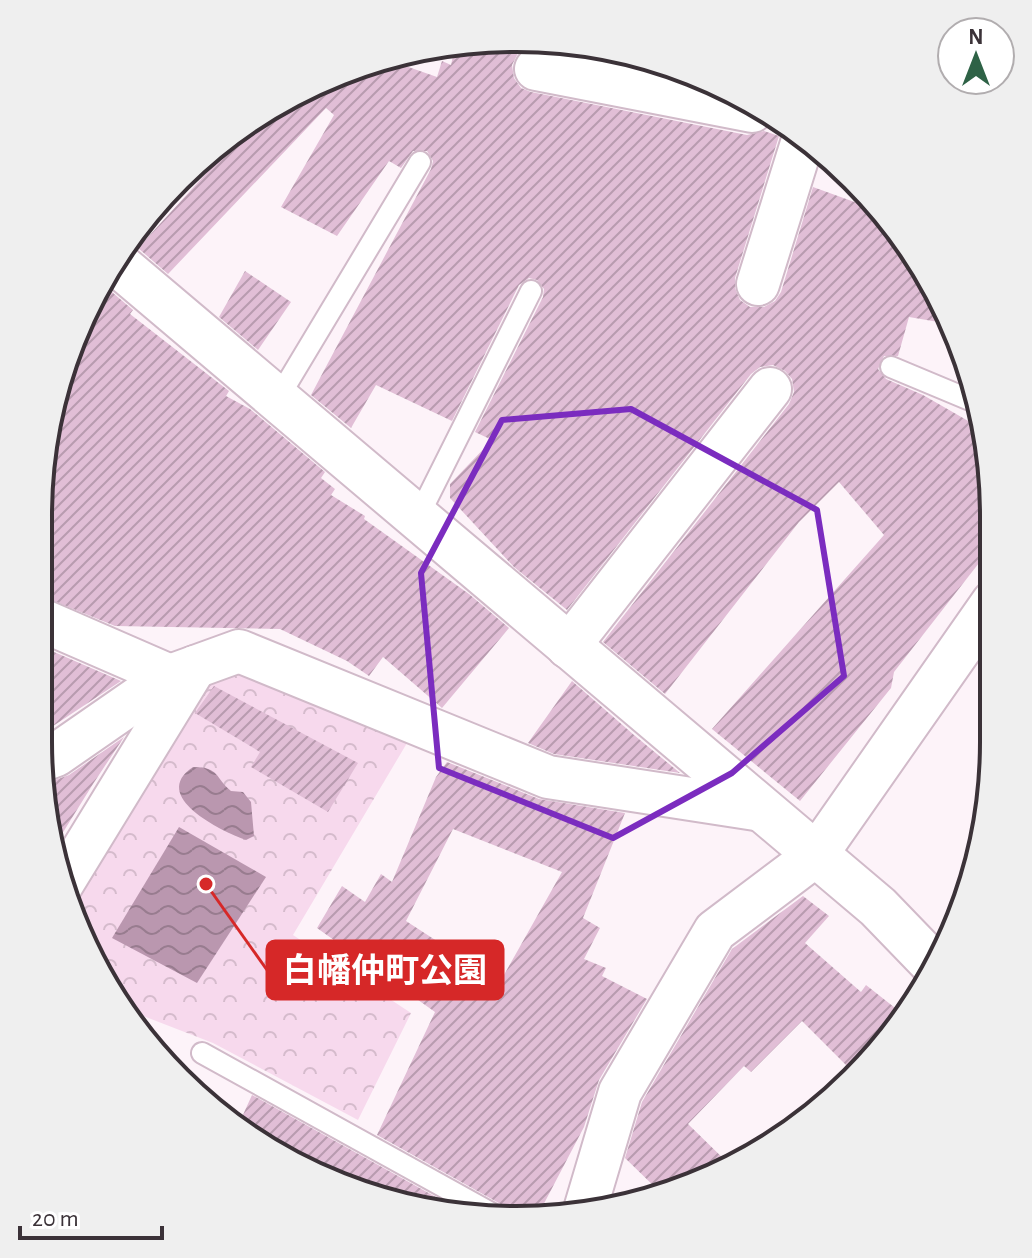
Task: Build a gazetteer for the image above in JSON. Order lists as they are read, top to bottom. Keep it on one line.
{"places":["白幡仲町公園"],"scale_bar":"20 m","north":"top"}
